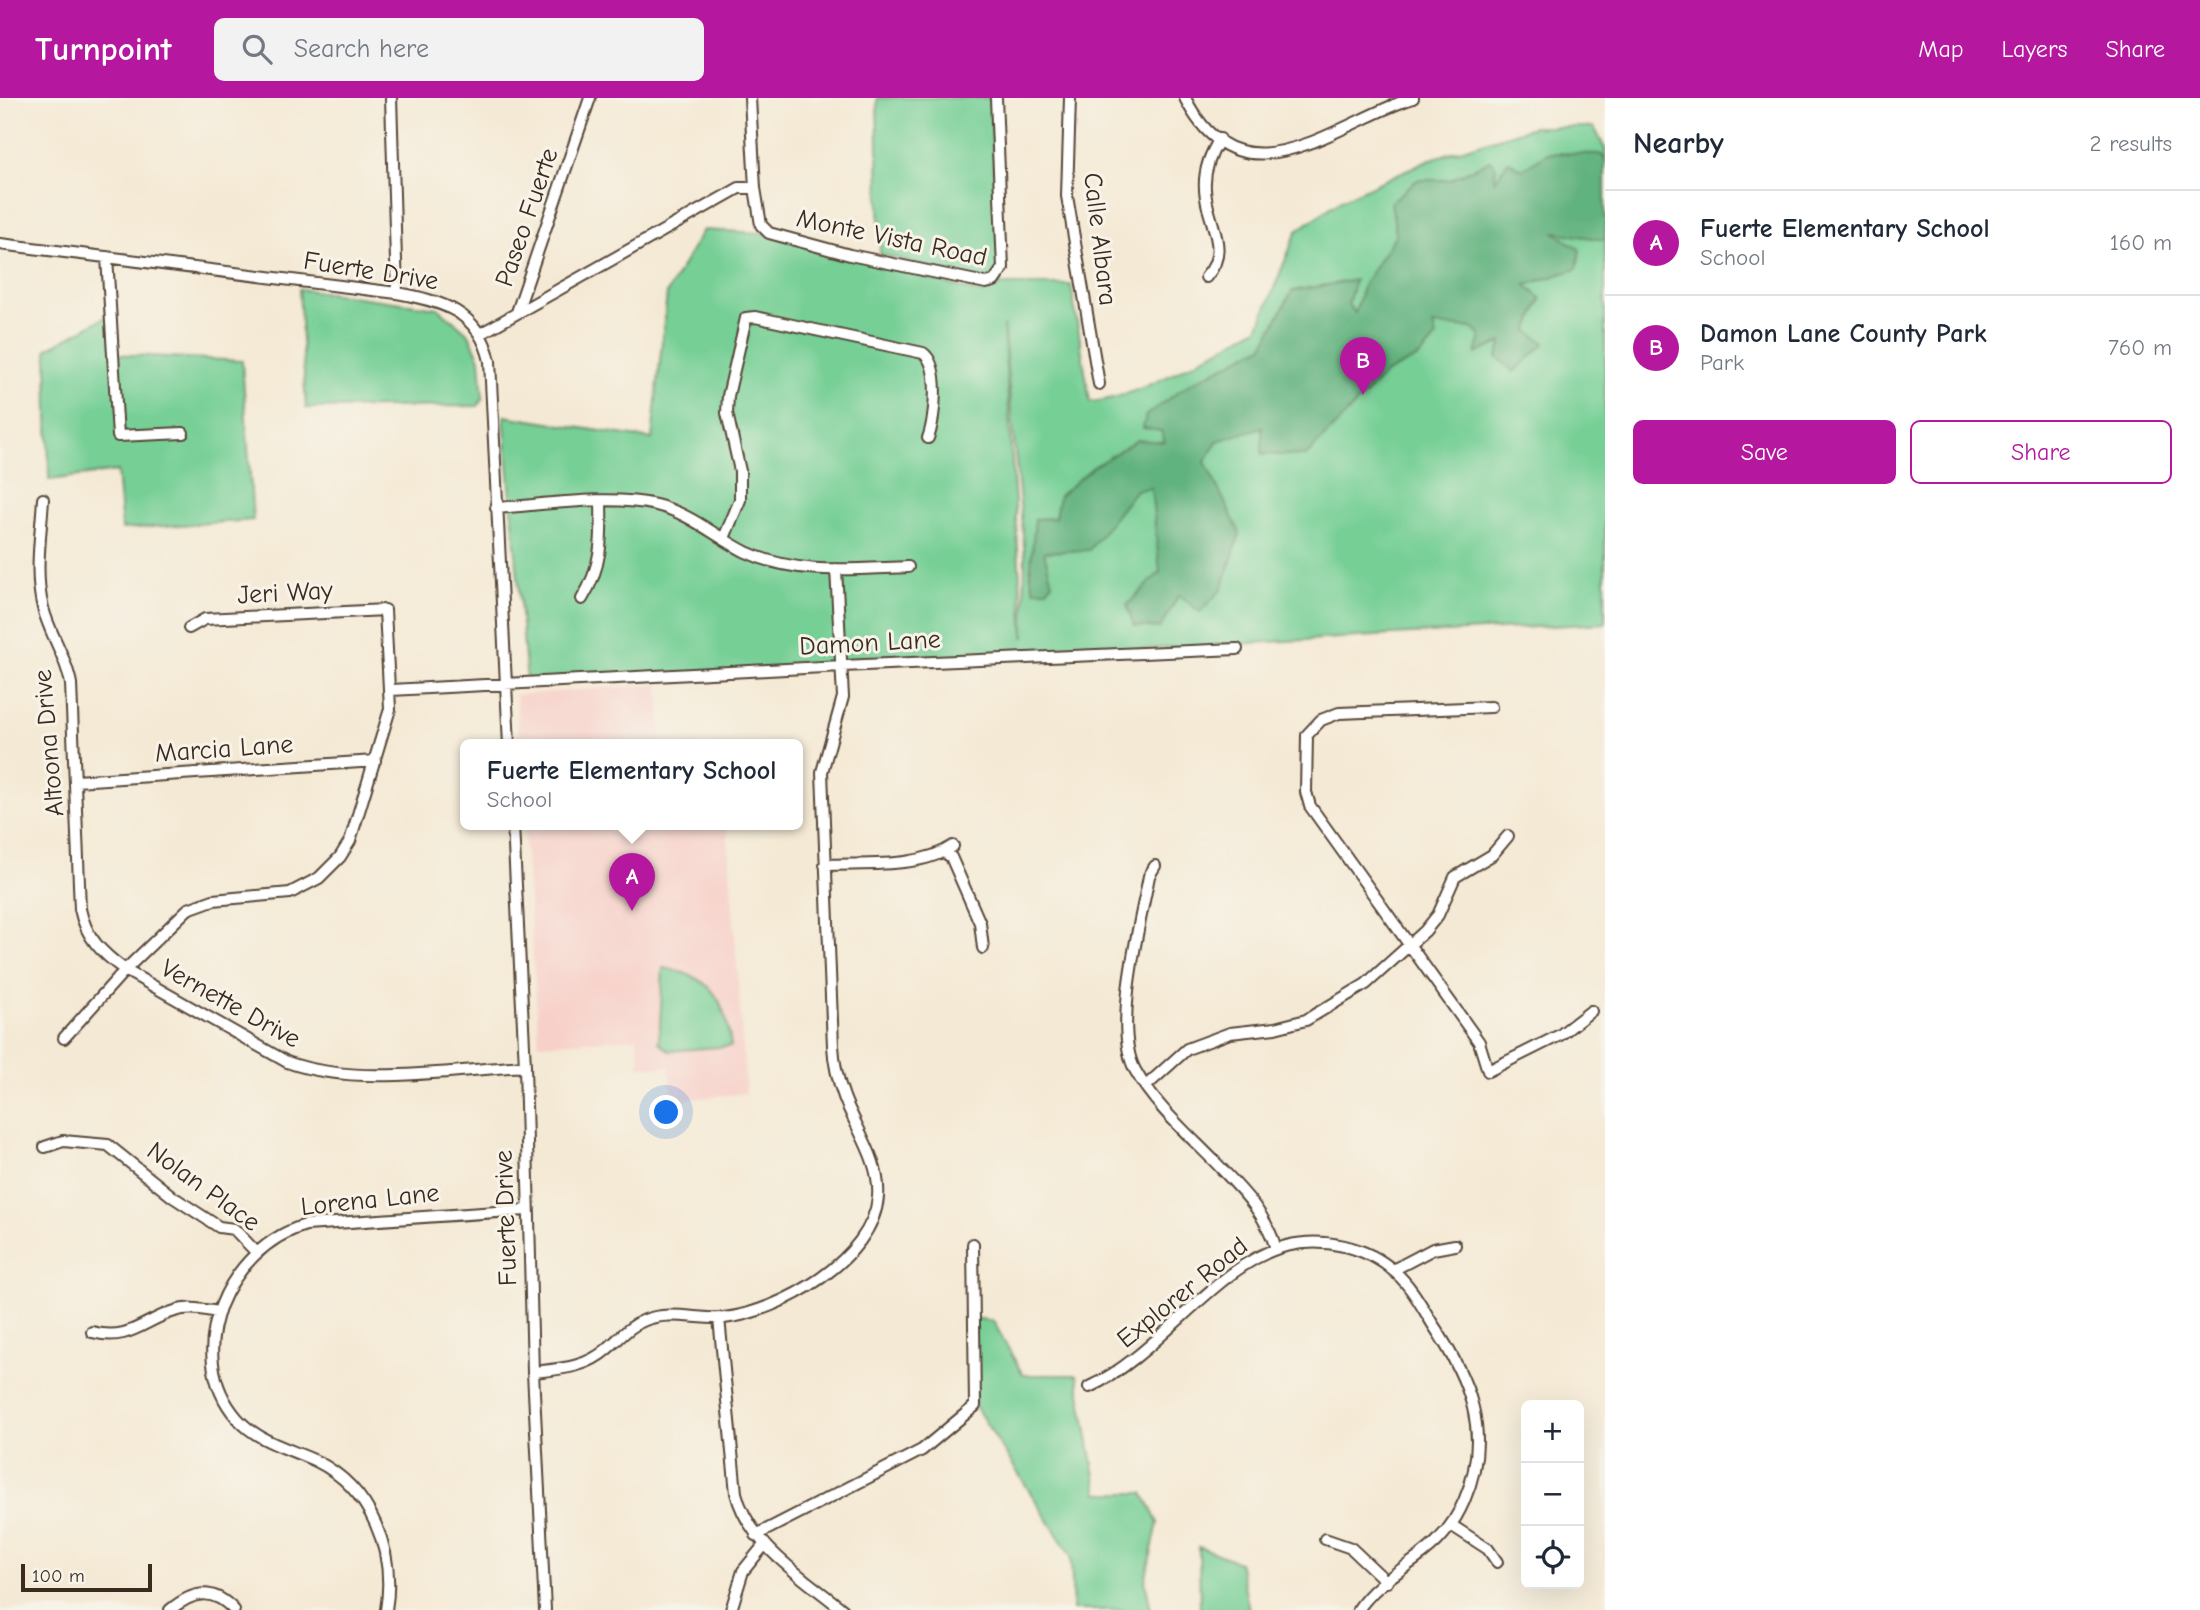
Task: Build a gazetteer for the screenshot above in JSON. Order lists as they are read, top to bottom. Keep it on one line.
{"streets":{"street":["Paseo Fuerte","Monte Vista Road","Calle Albara","Fuerte Drive","Jeri Way","Damon Lane","Altoona Drive","Marcia Lane","Vernette Drive","Nolan Place","Lorena Lane","Explorer Road"]},"crossings":[["Fuerte Drive","Damon Lane"],["Fuerte Drive","Vernette Drive"],["Fuerte Drive","Lorena Lane"],["Altoona Drive","Marcia Lane"],["Altoona Drive","Vernette Drive"],["Nolan Place","Lorena Lane"]],"scale_bar":"100 m","page":{"header":"Turnpoint","search":"Search here","nav":["Map","Layers","Share"],"heading":["Nearby","2 results"],"list":[{"mark":"A","name":"Fuerte Elementary School","note":"School","value":"160 m"},{"mark":"B","name":"Damon Lane County Park","note":"Park","value":"760 m"}],"pins":["B","A"],"buttons":["Save","Share"],"popup":["Fuerte Elementary School","School"],"map_buttons":["+","−"],"scale":"100 m"}}
